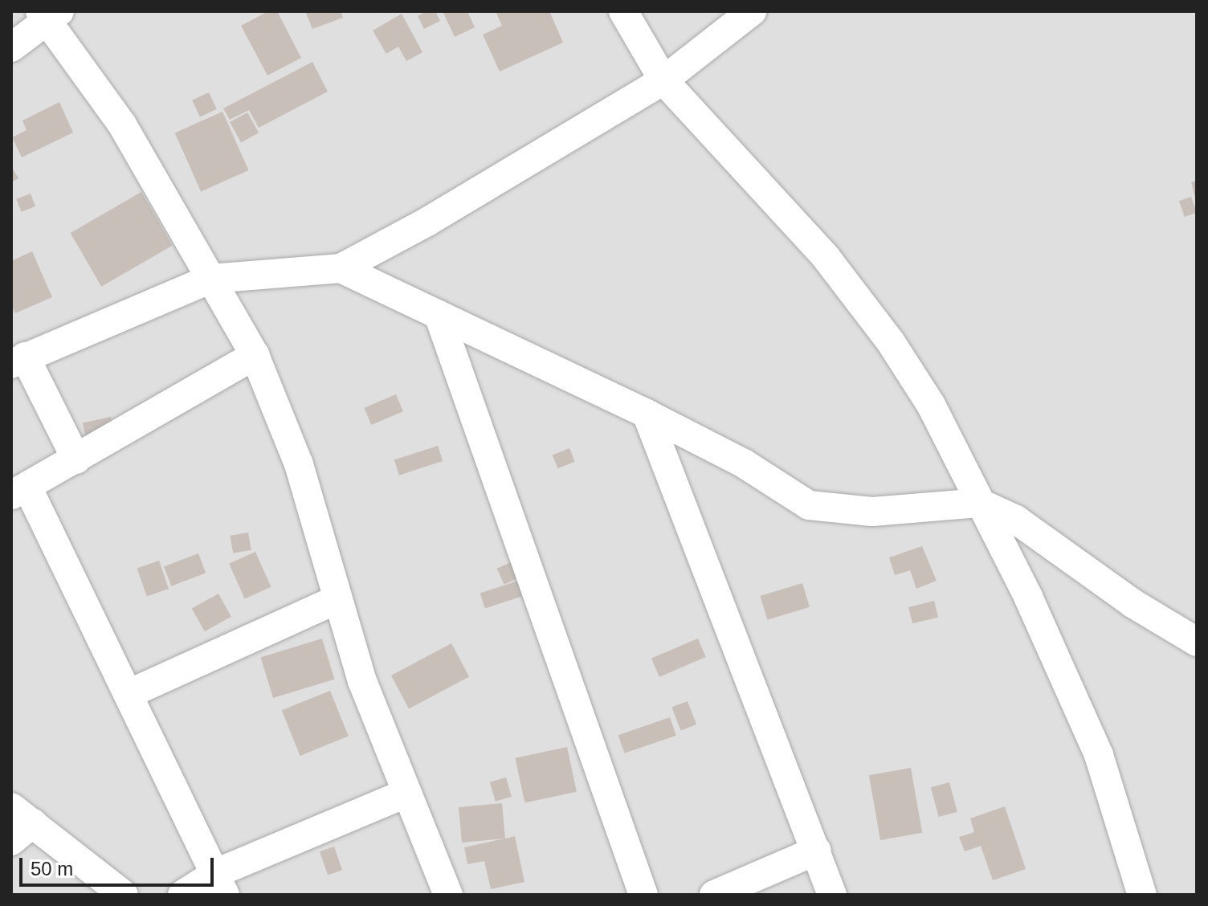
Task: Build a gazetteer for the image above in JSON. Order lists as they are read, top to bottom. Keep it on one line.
{"scale_bar":"50 m"}
